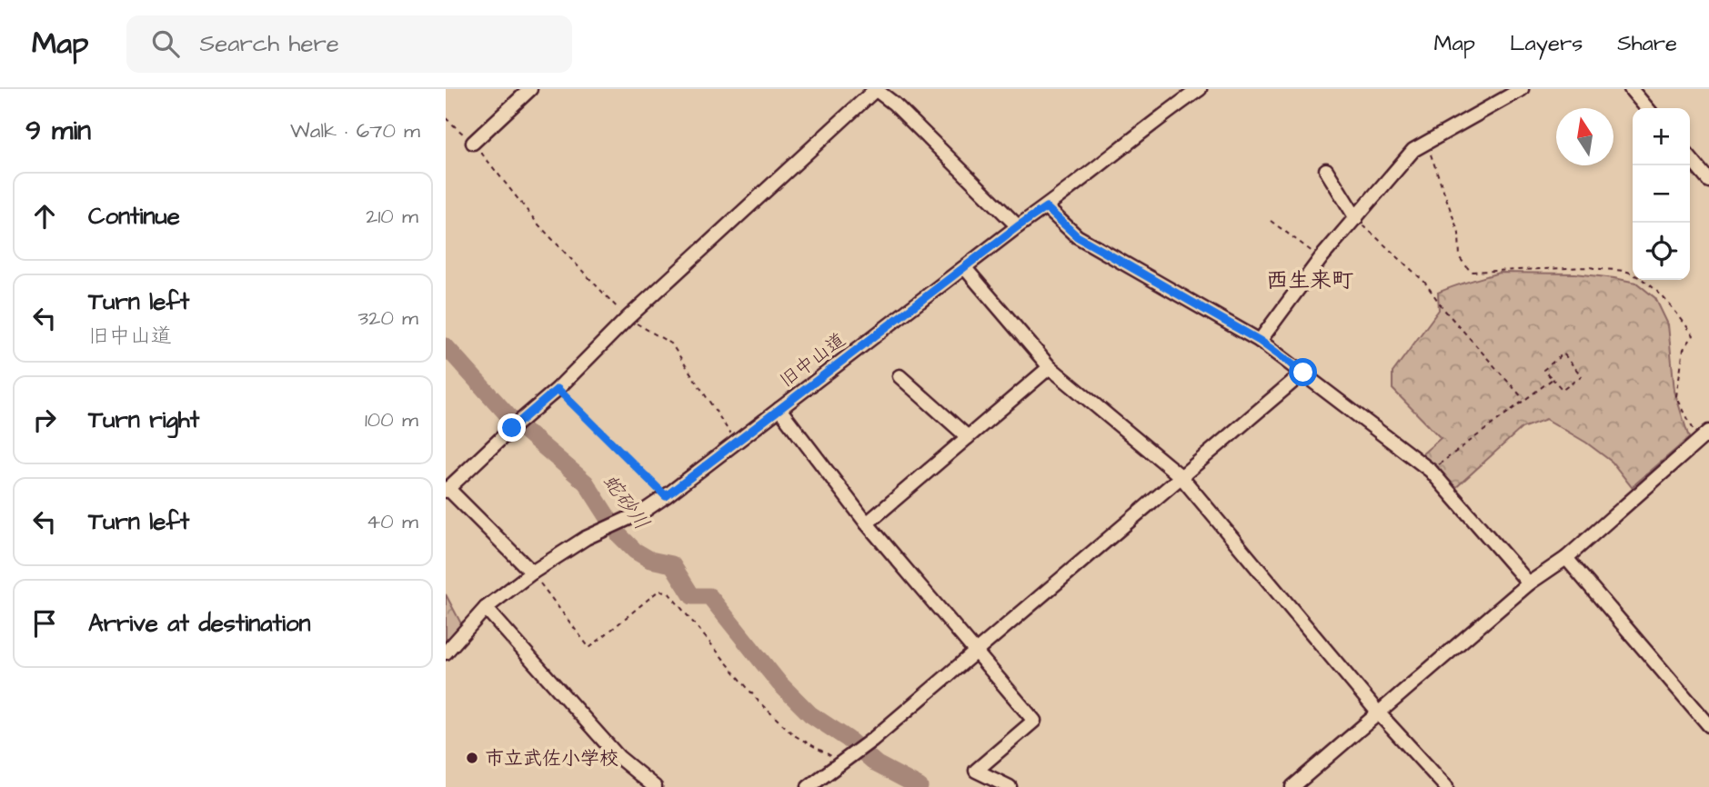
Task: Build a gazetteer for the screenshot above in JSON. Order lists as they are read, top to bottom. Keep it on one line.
{"streets":{"street":["旧中山道"]},"districts":["西生来町"],"water":["蛇砂川"],"places":["市立武佐小学校"],"north":"top","page":{"header":"Map","search":"Search here","nav":["Map","Layers","Share"],"heading":["9 min","Walk · 670 m"],"map_buttons":["+","−"],"list":[["Continue","210 m"],["Turn left","旧中山道","320 m"],["Turn right","100 m"],["Turn left","40 m"],"Arrive at destination"]}}
